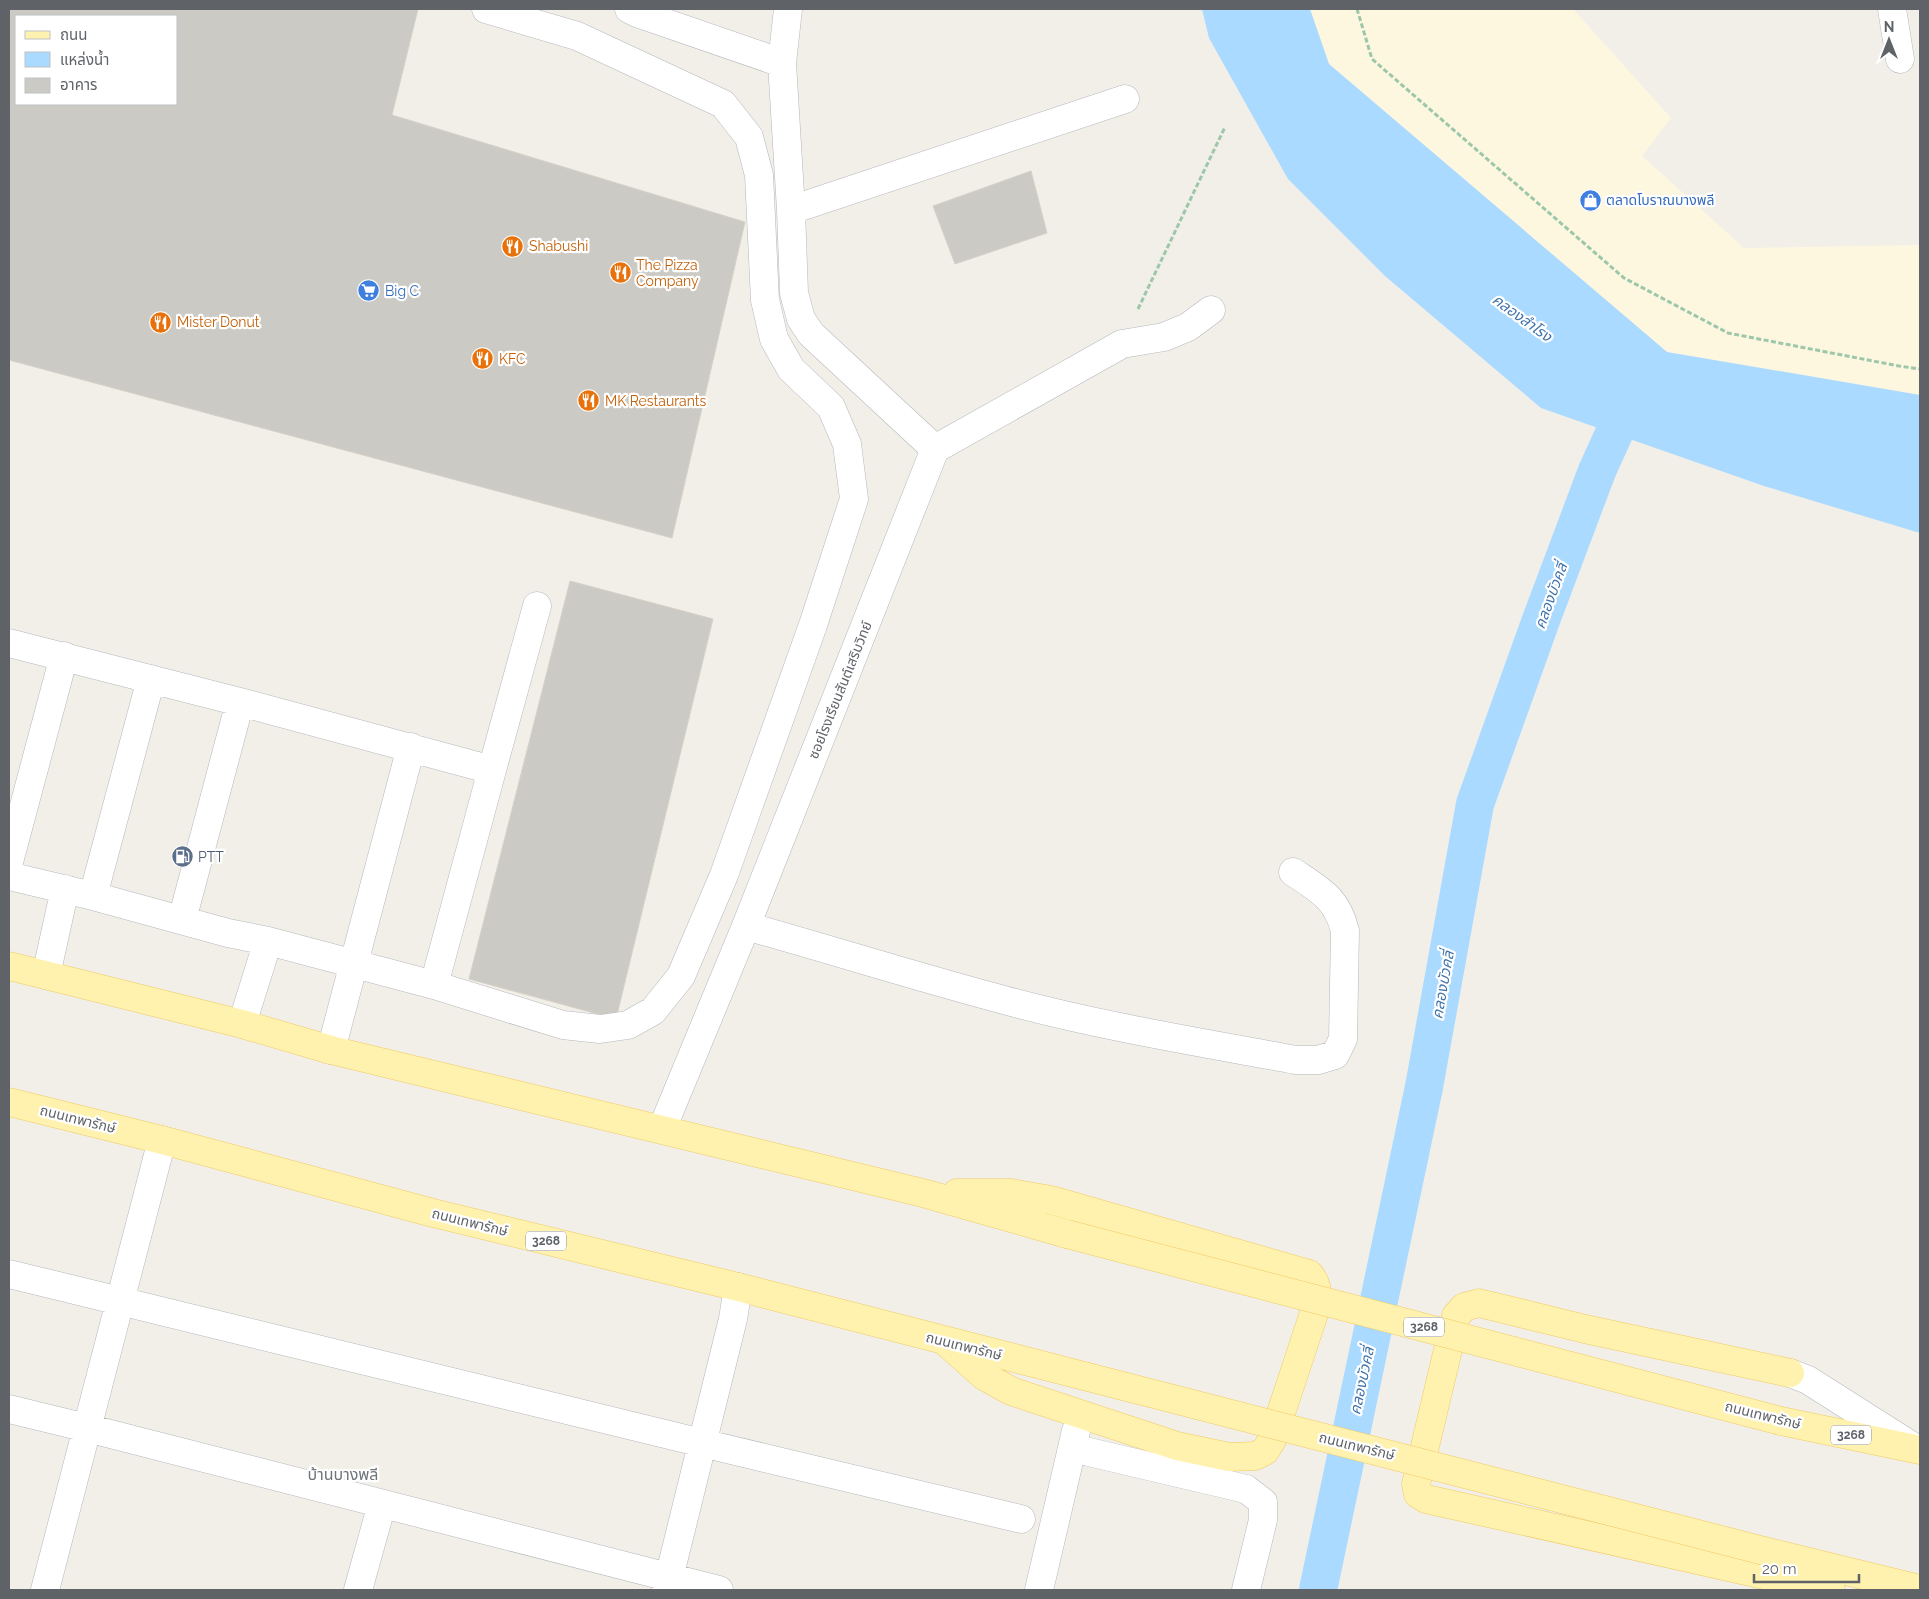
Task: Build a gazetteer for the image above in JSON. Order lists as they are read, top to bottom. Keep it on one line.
{"streets":{"main road":["ถนนเทพารักษ์","3268"],"street":["ซอยโรงเรียนสันต์เสริมวิทย์"]},"crossings":[["ซอยโรงเรียนสันต์เสริมวิทย์","ถนนเทพารักษ์"]],"districts":["บ้านบางพลี"],"water":["คลองสำโรง","คลองบัวคลี่"],"places":{"shop":["ตลาดโบราณบางพลี"],"restaurant":["Shabushi","The Pizza Company","Mister Donut","KFC","MK Restaurants"],"supermarket":["Big C"],"fuel station":["PTT"]},"legend":["ถนน","แหล่งน้ำ","อาคาร"],"scale_bar":"20 m","north":"top"}
